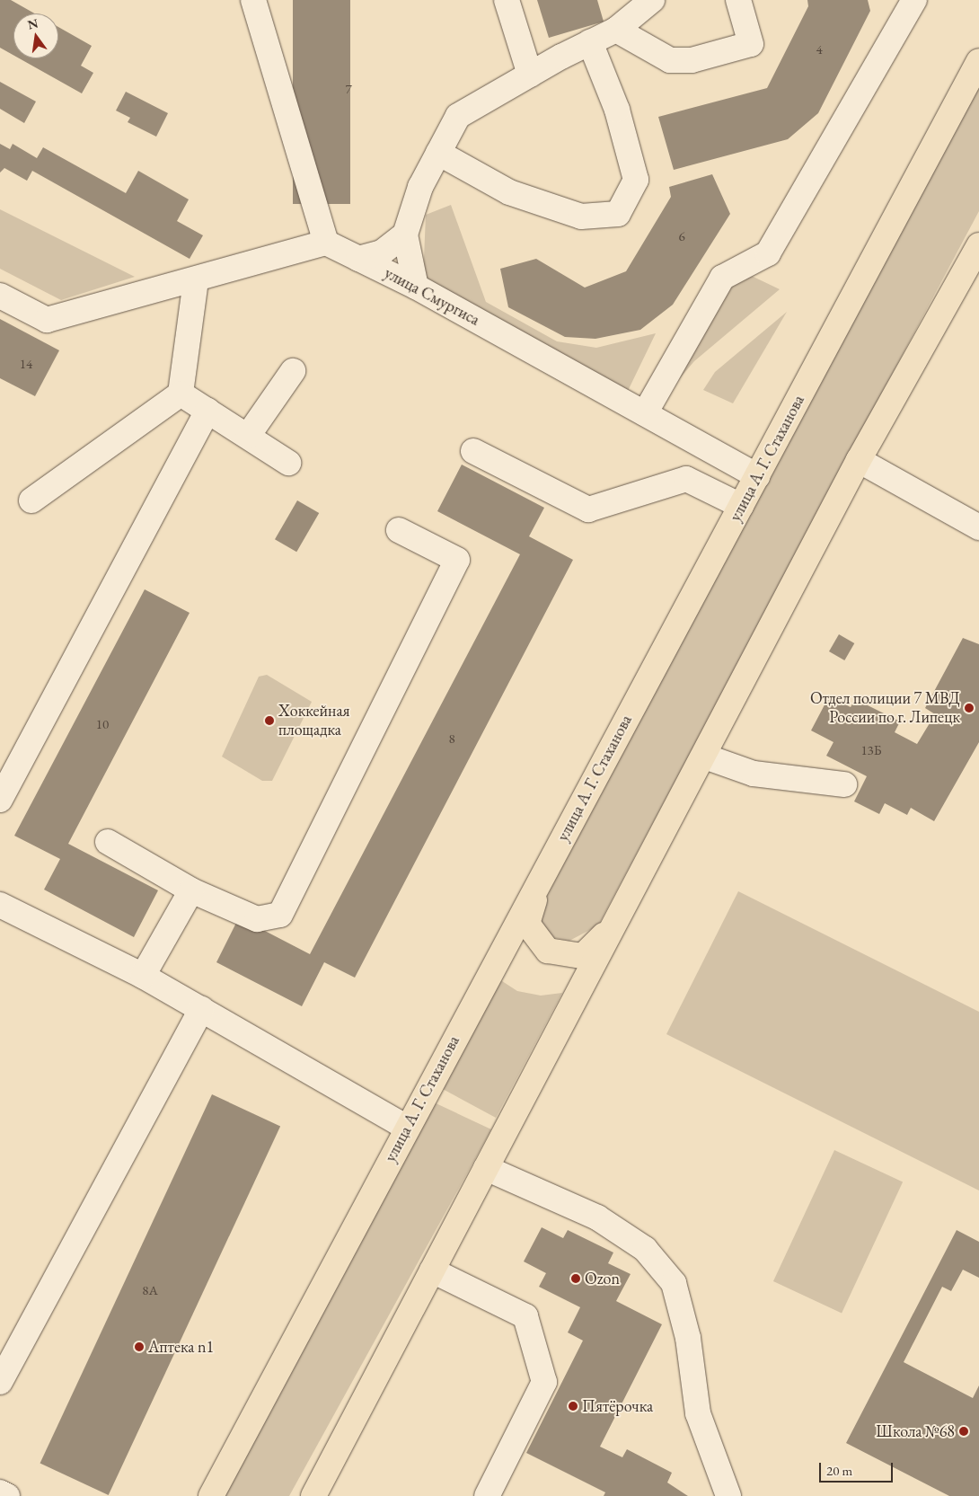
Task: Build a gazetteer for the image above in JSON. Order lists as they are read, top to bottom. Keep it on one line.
{"streets":{"main road":["улица А. Г. Стаханова"],"street":["улица Смургиса"]},"crossings":[["улица Смургиса","улица А. Г. Стаханова"]],"places":["Отдел полиции 7 МВД России по г. Липецк","Хоккейная площадка","Ozon","Аптека n1","Пятёрочка","Школа №68"],"house_numbers":["4","7","6","14","10","8","13Б","8А"],"scale_bar":"20 m","north":"top"}
